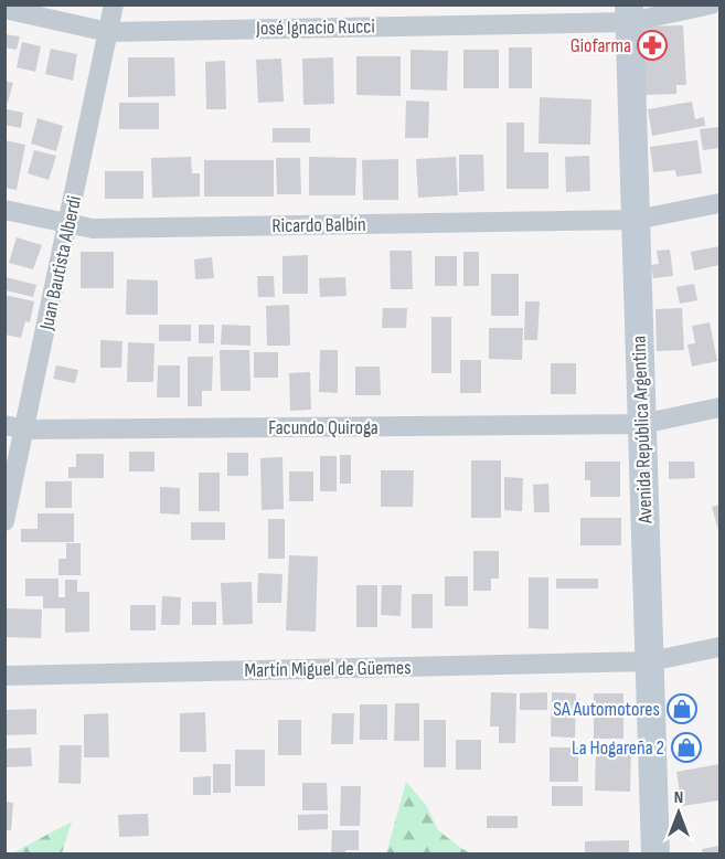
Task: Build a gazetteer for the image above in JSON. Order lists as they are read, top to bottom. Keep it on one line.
{"streets":{"main road":["Avenida República Argentina"],"street":["José Ignacio Rucci","Ricardo Balbín","Juan Bautista Alberdi","Facundo Quiroga","Martín Miguel de Güemes"]},"crossings":[["José Ignacio Rucci","Juan Bautista Alberdi"],["José Ignacio Rucci","Avenida República Argentina"],["Ricardo Balbín","Juan Bautista Alberdi"],["Ricardo Balbín","Avenida República Argentina"],["Juan Bautista Alberdi","Facundo Quiroga"],["Facundo Quiroga","Avenida República Argentina"],["Avenida República Argentina","Martín Miguel de Güemes"]],"places":{"pharmacy":["Giofarma"],"shop":["SA Automotores","La Hogareña 2"]},"north":"top"}
